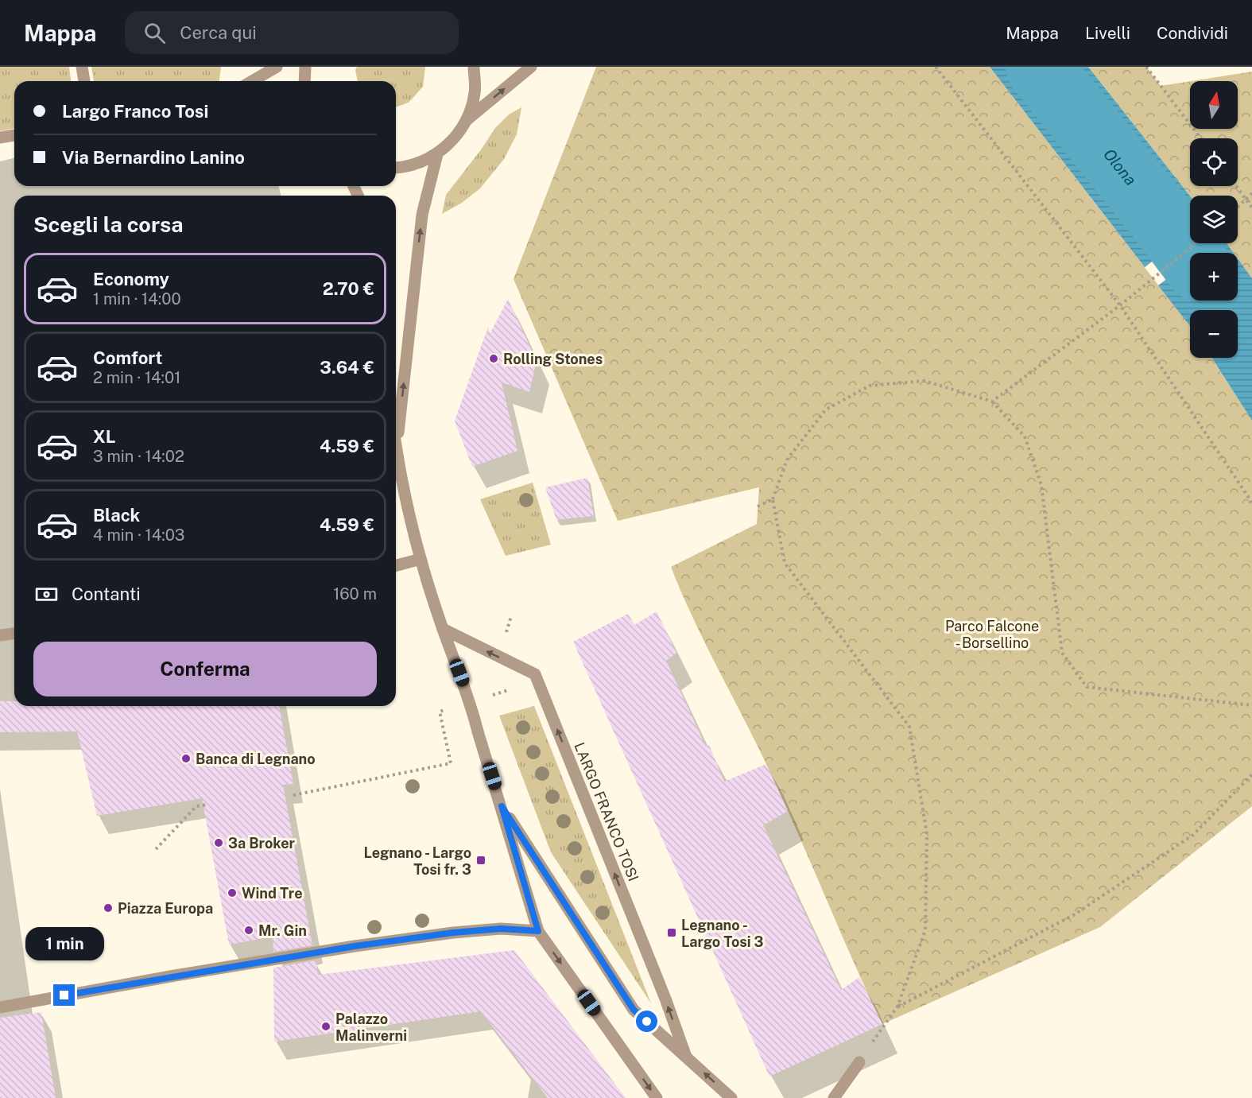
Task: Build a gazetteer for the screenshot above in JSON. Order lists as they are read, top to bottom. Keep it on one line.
{"streets":{"street":["LARGO FRANCO TOSI"]},"water":["Olona"],"parks":["Parco Falcone - Borsellino"],"places":{"other":["Rolling Stones","Banca di Legnano","3a Broker","Wind Tre","Piazza Europa","Mr. Gin","Palazzo Malinverni"],"transit":["Legnano - Largo Tosi fr. 3","Legnano - Largo Tosi 3"]},"north":"top","page":{"header":"Mappa","search":"Cerca qui","nav":["Mappa","Livelli","Condividi"],"map_buttons":["+","−"],"banner":["Largo Franco Tosi","Via Bernardino Lanino"],"heading":"Scegli la corsa","list":[{"name":"Economy","note":"1 min · 14:00","value":"2.70 €"},{"name":"Comfort","note":"2 min · 14:01","value":"3.64 €"},{"name":"XL","note":"3 min · 14:02","value":"4.59 €"},{"name":"Black","note":"4 min · 14:03","value":"4.59 €"}],"pay":["Contanti","160 m"],"buttons":"Conferma","bubble":"1 min"}}
